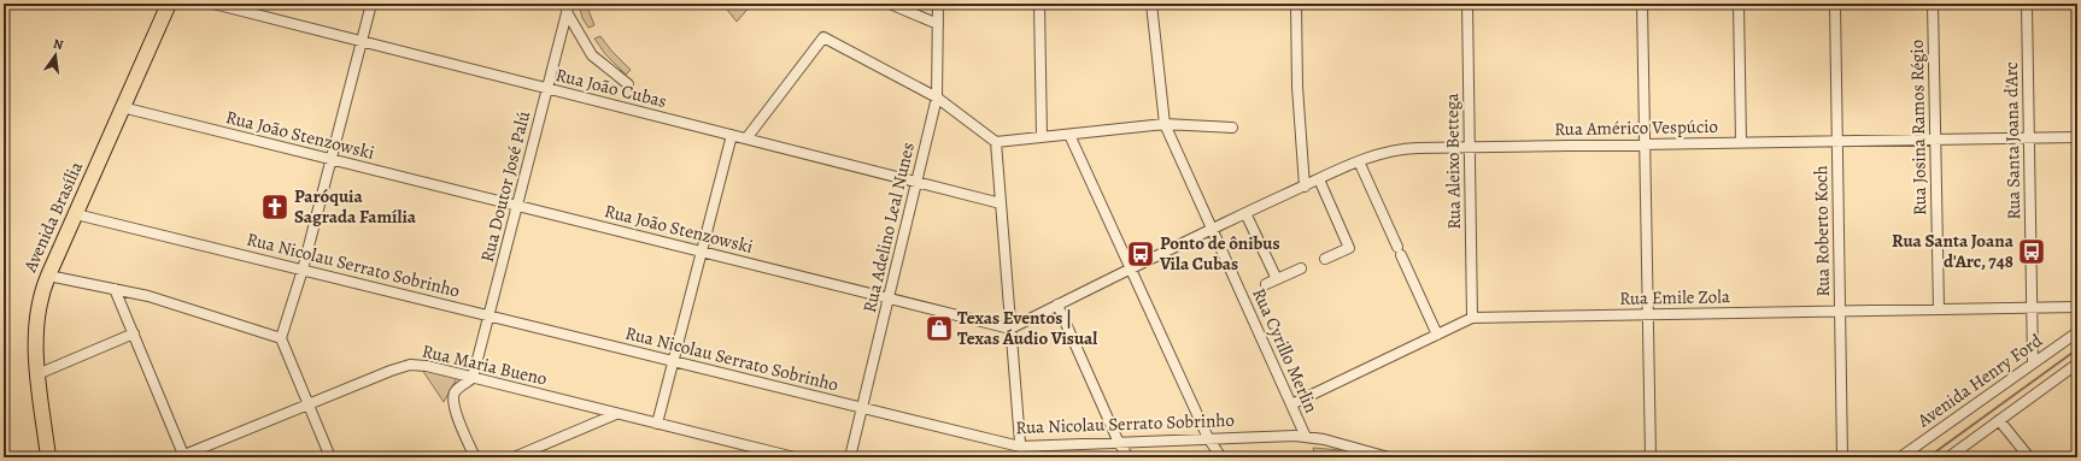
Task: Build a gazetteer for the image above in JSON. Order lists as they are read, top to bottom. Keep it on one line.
{"streets":{"main road":["Avenida Brasília"],"street":["Rua João Cubas","Rua Américo Vespúcio","Rua Josina Ramos Régio","Rua João Stenzowski","Rua Santa Joana d'Arc","Rua Aleixo Bettega","Rua Doutor José Palú","Rua Adelino Leal Nunes","Rua Roberto Koch","Rua Nicolau Serrato Sobrinho","Rua Emile Zola","Rua Cyrillo Merlin","Rua Maria Bueno","Avenida Henry Ford"]},"crossings":[["Rua João Cubas","Rua Doutor José Palú"],["Rua João Cubas","Rua Adelino Leal Nunes"],["Rua Américo Vespúcio","Rua Josina Ramos Régio"],["Rua Américo Vespúcio","Rua Santa Joana d'Arc"],["Rua Américo Vespúcio","Rua Aleixo Bettega"],["Rua Américo Vespúcio","Rua Roberto Koch"],["Rua Américo Vespúcio","Rua Cyrillo Merlin"],["Rua Josina Ramos Régio","Rua Emile Zola"],["Rua João Stenzowski","Rua Doutor José Palú"],["Rua João Stenzowski","Avenida Brasília"],["Rua João Stenzowski","Rua Adelino Leal Nunes"],["Rua Santa Joana d'Arc","Rua Emile Zola"],["Rua Santa Joana d'Arc","Avenida Henry Ford"],["Rua Aleixo Bettega","Rua Emile Zola"],["Rua Doutor José Palú","Rua Nicolau Serrato Sobrinho"],["Rua Doutor José Palú","Rua Maria Bueno"],["Avenida Brasília","Rua Nicolau Serrato Sobrinho"],["Rua Adelino Leal Nunes","Rua Nicolau Serrato Sobrinho"],["Rua Roberto Koch","Rua Emile Zola"],["Rua Nicolau Serrato Sobrinho","Rua Cyrillo Merlin"],["Rua Emile Zola","Rua Cyrillo Merlin"]],"places":{"church":["Paróquia Sagrada Família"],"bus stop":["Rua Santa Joana d'Arc, 748","Ponto de ônibus Vila Cubas"],"shop":["Texas Eventos | Texas Áudio Visual"]},"north":"top"}
